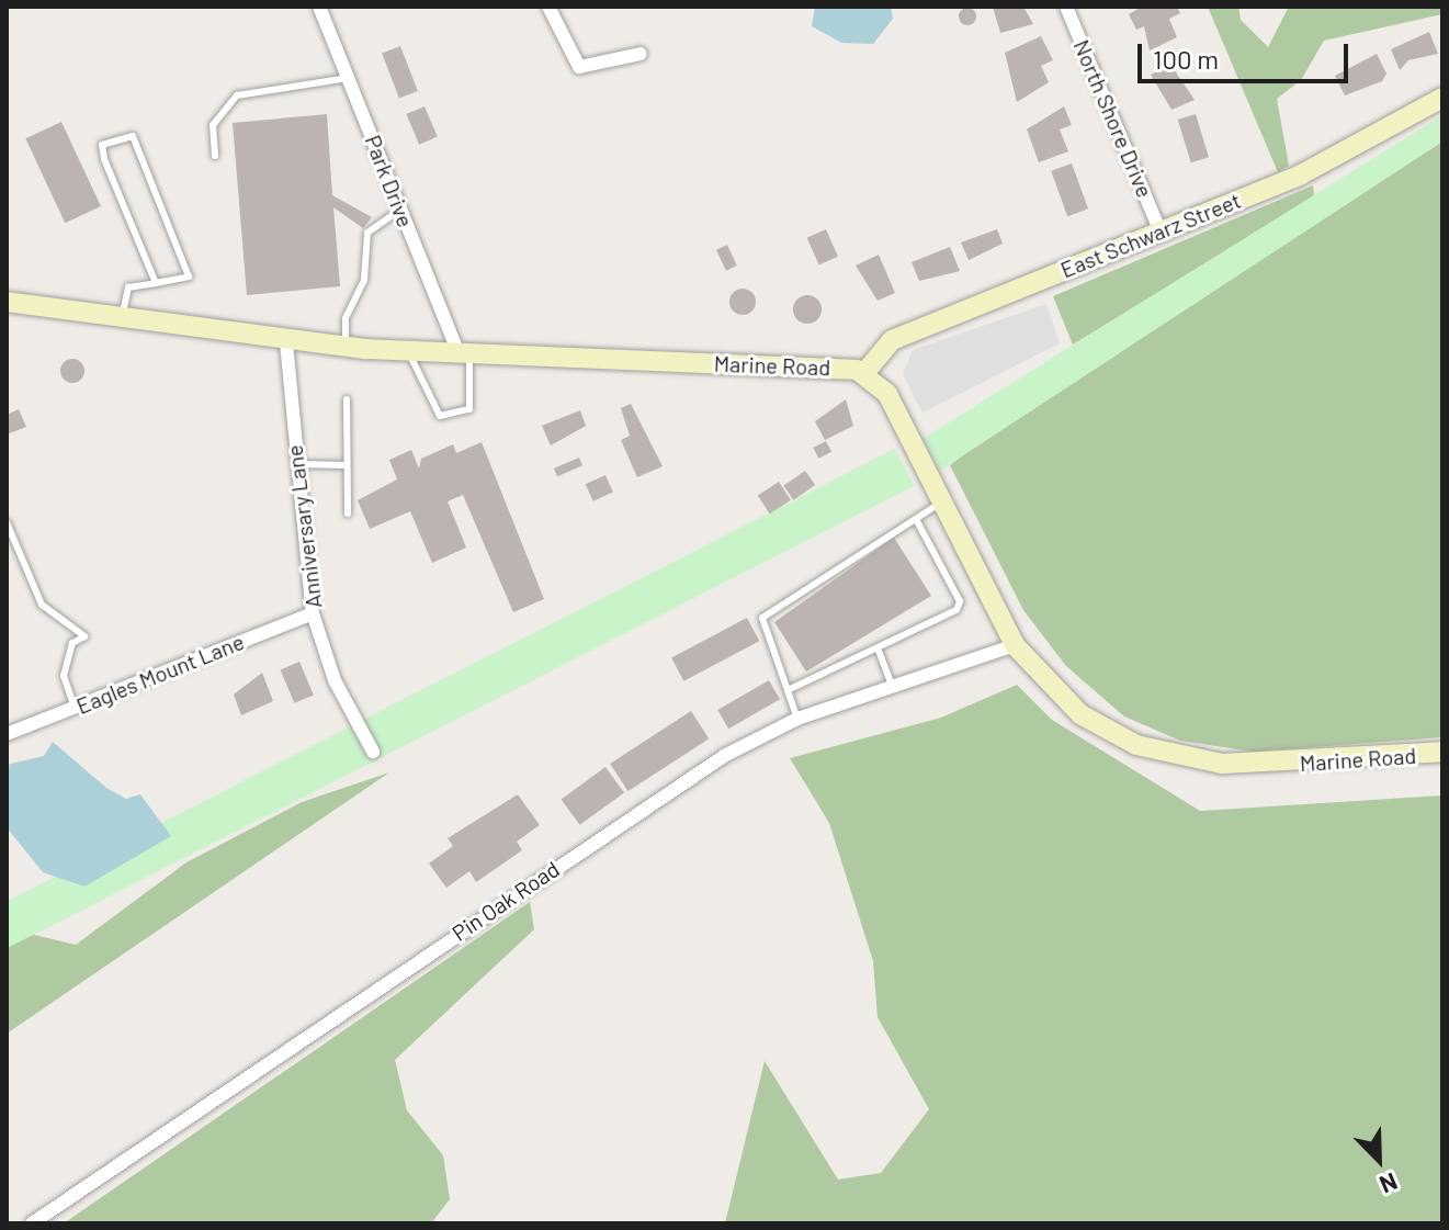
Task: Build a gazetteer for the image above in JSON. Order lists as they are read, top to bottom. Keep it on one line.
{"streets":{"main road":["East Schwarz Street","Marine Road"],"street":["North Shore Drive","Park Drive","Anniversary Lane","Eagles Mount Lane","Pin Oak Road"]},"crossings":[["North Shore Drive","East Schwarz Street"],["Park Drive","Marine Road"],["East Schwarz Street","Marine Road"],["Marine Road","Anniversary Lane"],["Marine Road","Pin Oak Road"],["Anniversary Lane","Eagles Mount Lane"]],"scale_bar":"100 m","north":"bottom right"}
